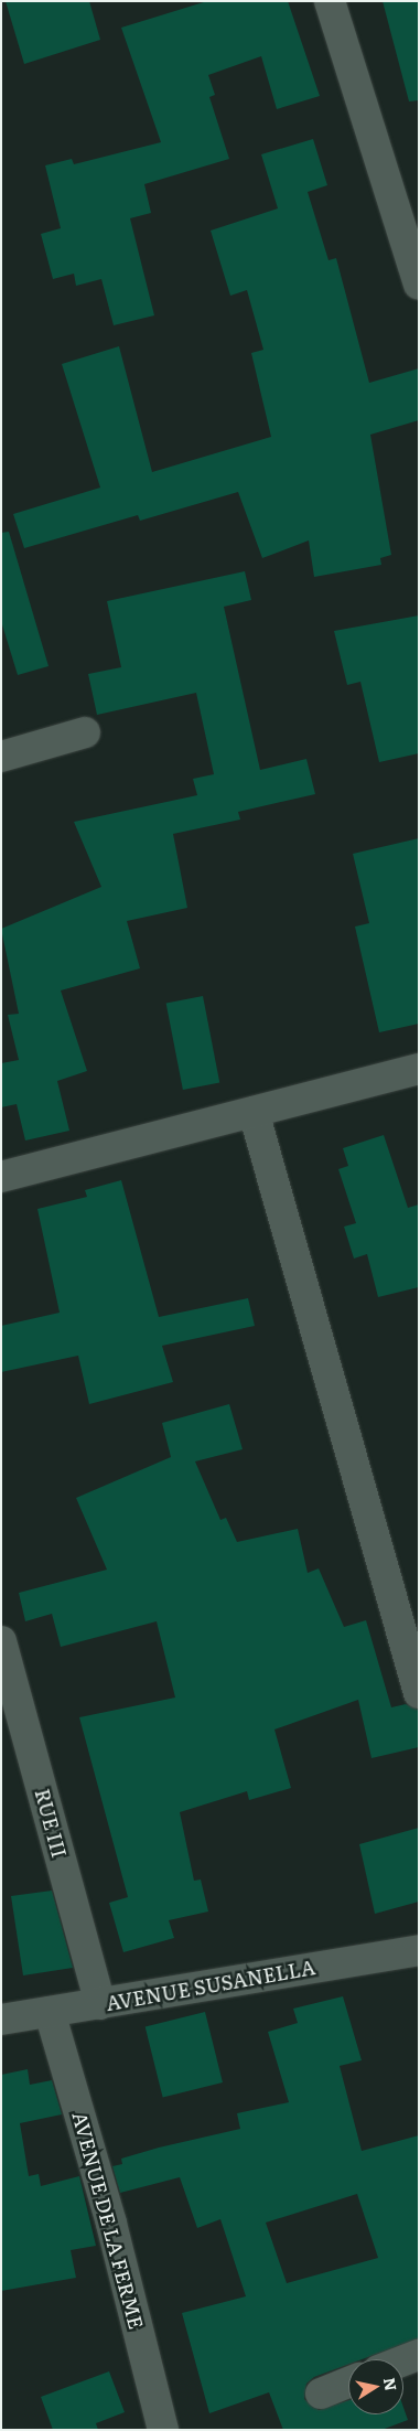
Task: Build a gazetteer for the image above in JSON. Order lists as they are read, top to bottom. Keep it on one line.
{"streets":{"street":["RUE III","AVENUE SUSANELLA","AVENUE DE LA FERME"]},"crossings":[["RUE III","AVENUE SUSANELLA"],["AVENUE SUSANELLA","AVENUE DE LA FERME"]],"north":"right"}
